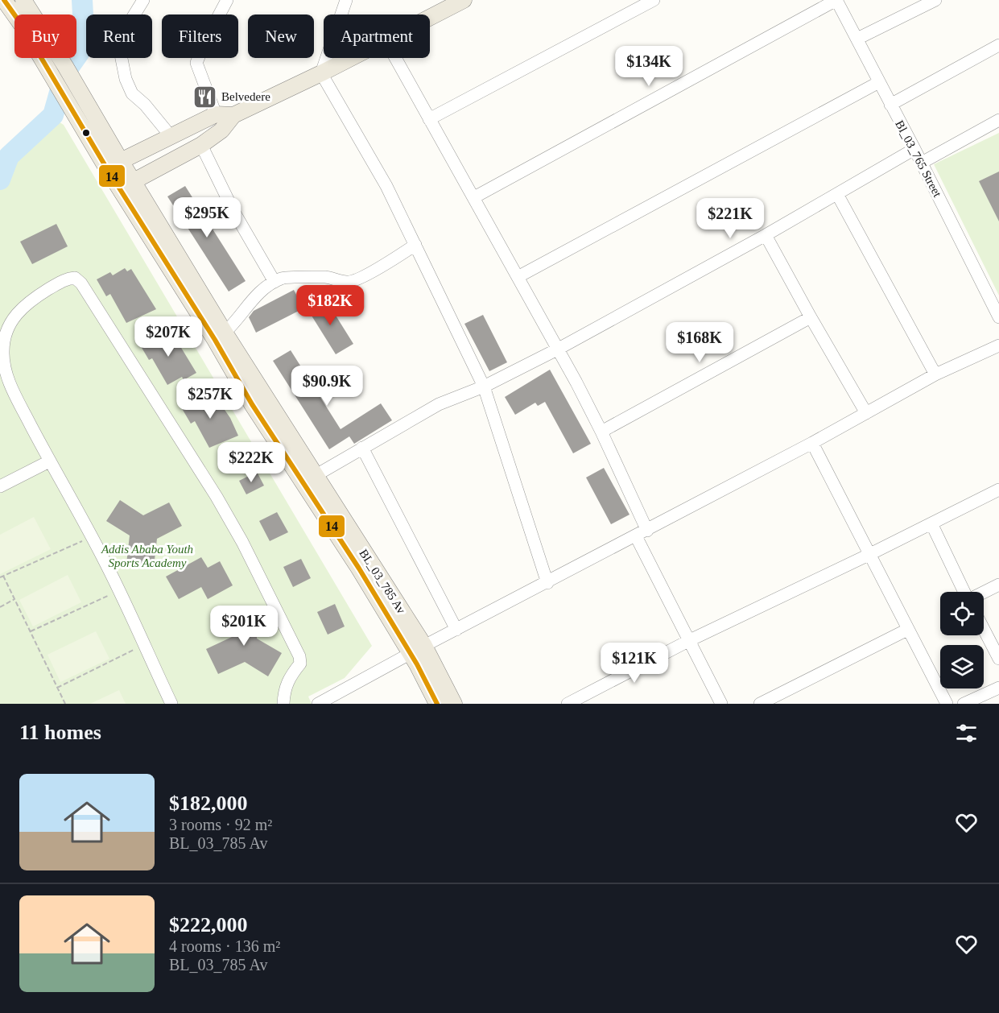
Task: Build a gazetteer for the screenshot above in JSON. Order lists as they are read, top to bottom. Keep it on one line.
{"streets":{"main road":["BL_03_785 Av"],"street":["Bl_03_765 Street"]},"parks":["Addis Ababa Youth Sports Academy"],"places":{"restaurant":["Belvedere"]},"lines":["transit line 14"],"page":{"chip":["Buy","Rent","Filters","New","Apartment"],"price":["$134K","$295K","$221K","$182K","$207K","$168K","$90.9K","$257K","$222K","$201K","$121K"],"heading":"11 homes","list":[{"name":"$182,000","note":"3 rooms · 92 m² · BL_03_785 Av"},{"name":"$222,000","note":"4 rooms · 136 m² · BL_03_785 Av"}]}}
